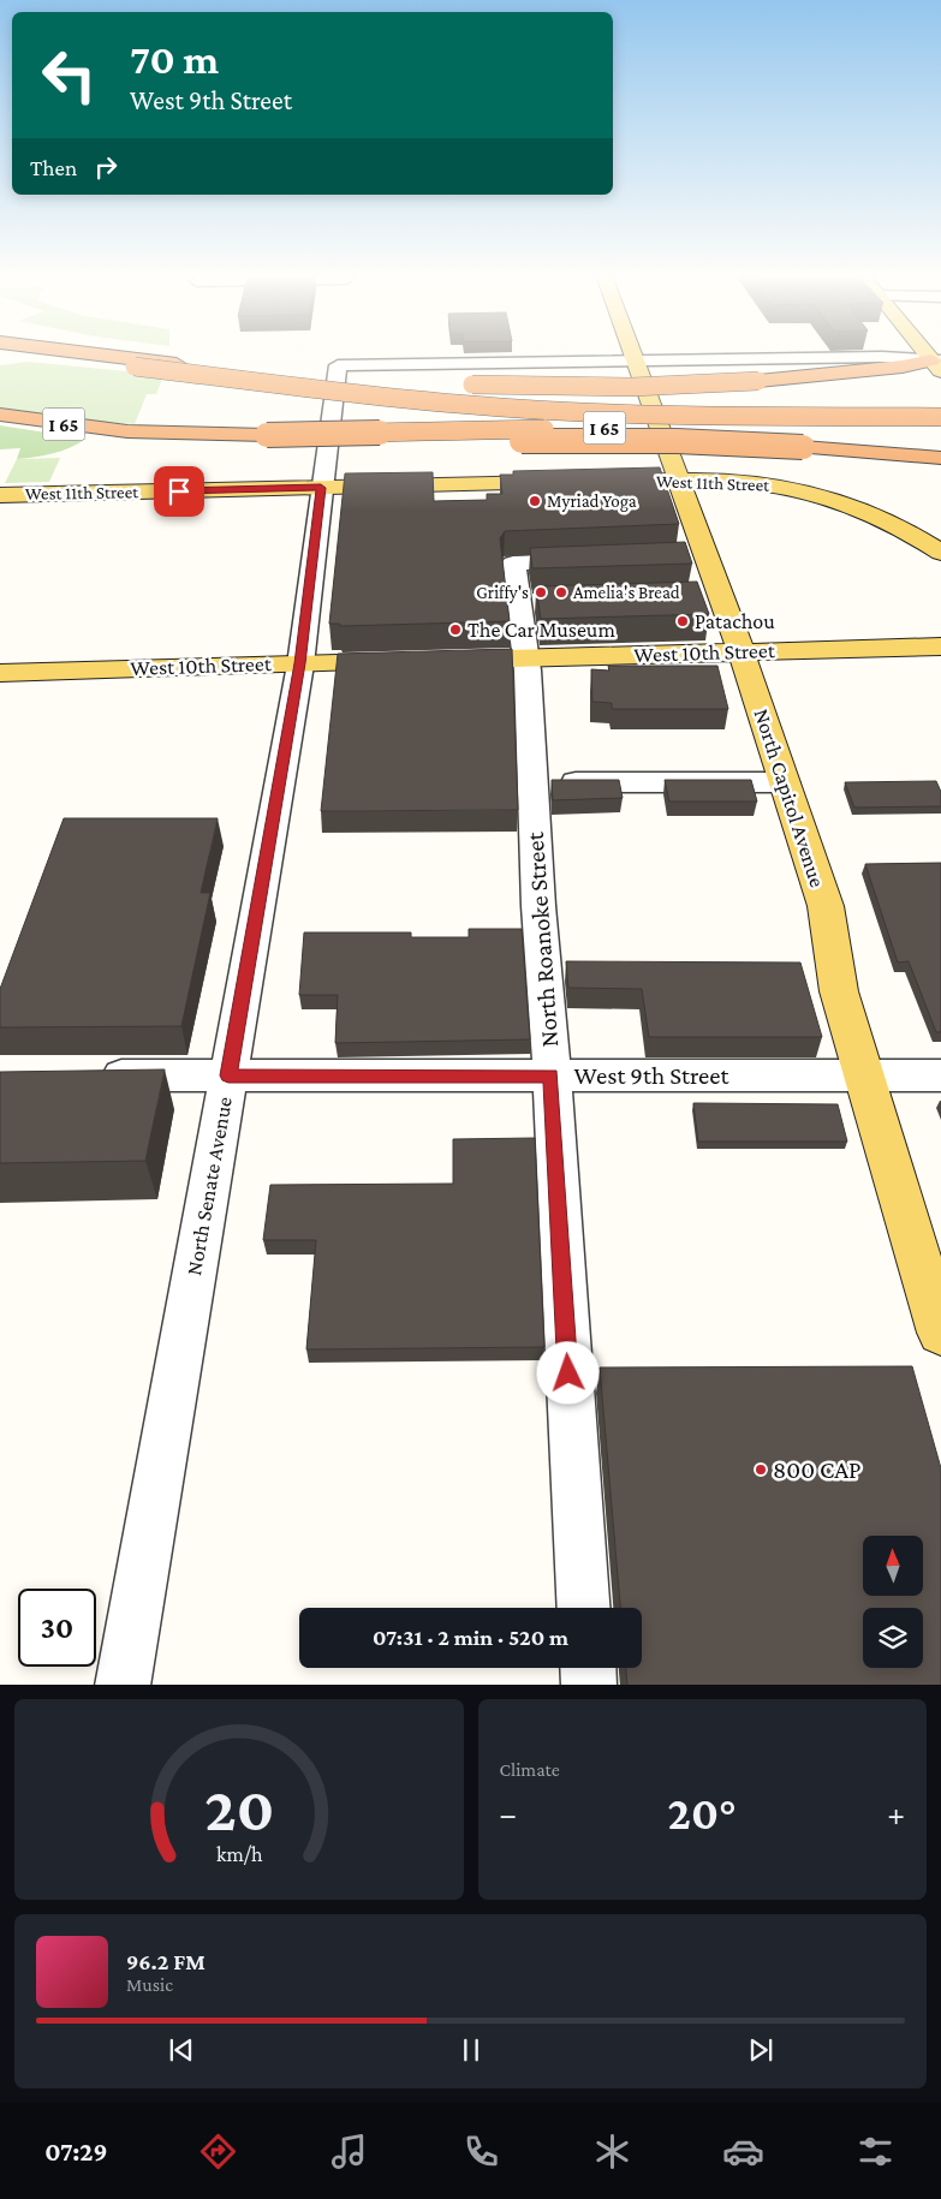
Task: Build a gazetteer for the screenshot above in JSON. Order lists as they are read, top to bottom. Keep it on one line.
{"streets":{"highway":["I 65"],"main road":["West 11th Street","West 10th Street","North Capitol Avenue"],"street":["North Roanoke Street","West 9th Street","North Senate Avenue"]},"crossings":[["West 11th Street","North Capitol Avenue"],["West 11th Street","North Senate Avenue"],["West 10th Street","North Capitol Avenue"],["West 10th Street","North Roanoke Street"],["West 10th Street","North Senate Avenue"],["North Capitol Avenue","West 9th Street"],["North Capitol Avenue","North Senate Avenue"],["North Roanoke Street","West 9th Street"],["West 9th Street","North Senate Avenue"]],"places":["Myriad Yoga","Griffy's","Amelia's Bread","Patachou","The Car Museum","800 CAP"],"north":"top","page":{"turn":["70 m","West 9th Street"],"then":"Then","limit":"30","trip":"07:31 · 2 min · 520 m","tile":"Climate","heat":["−","20°","+"],"song":["96.2 FM","Music"],"tabs":"07:29","gauge":["20","km/h"]}}
